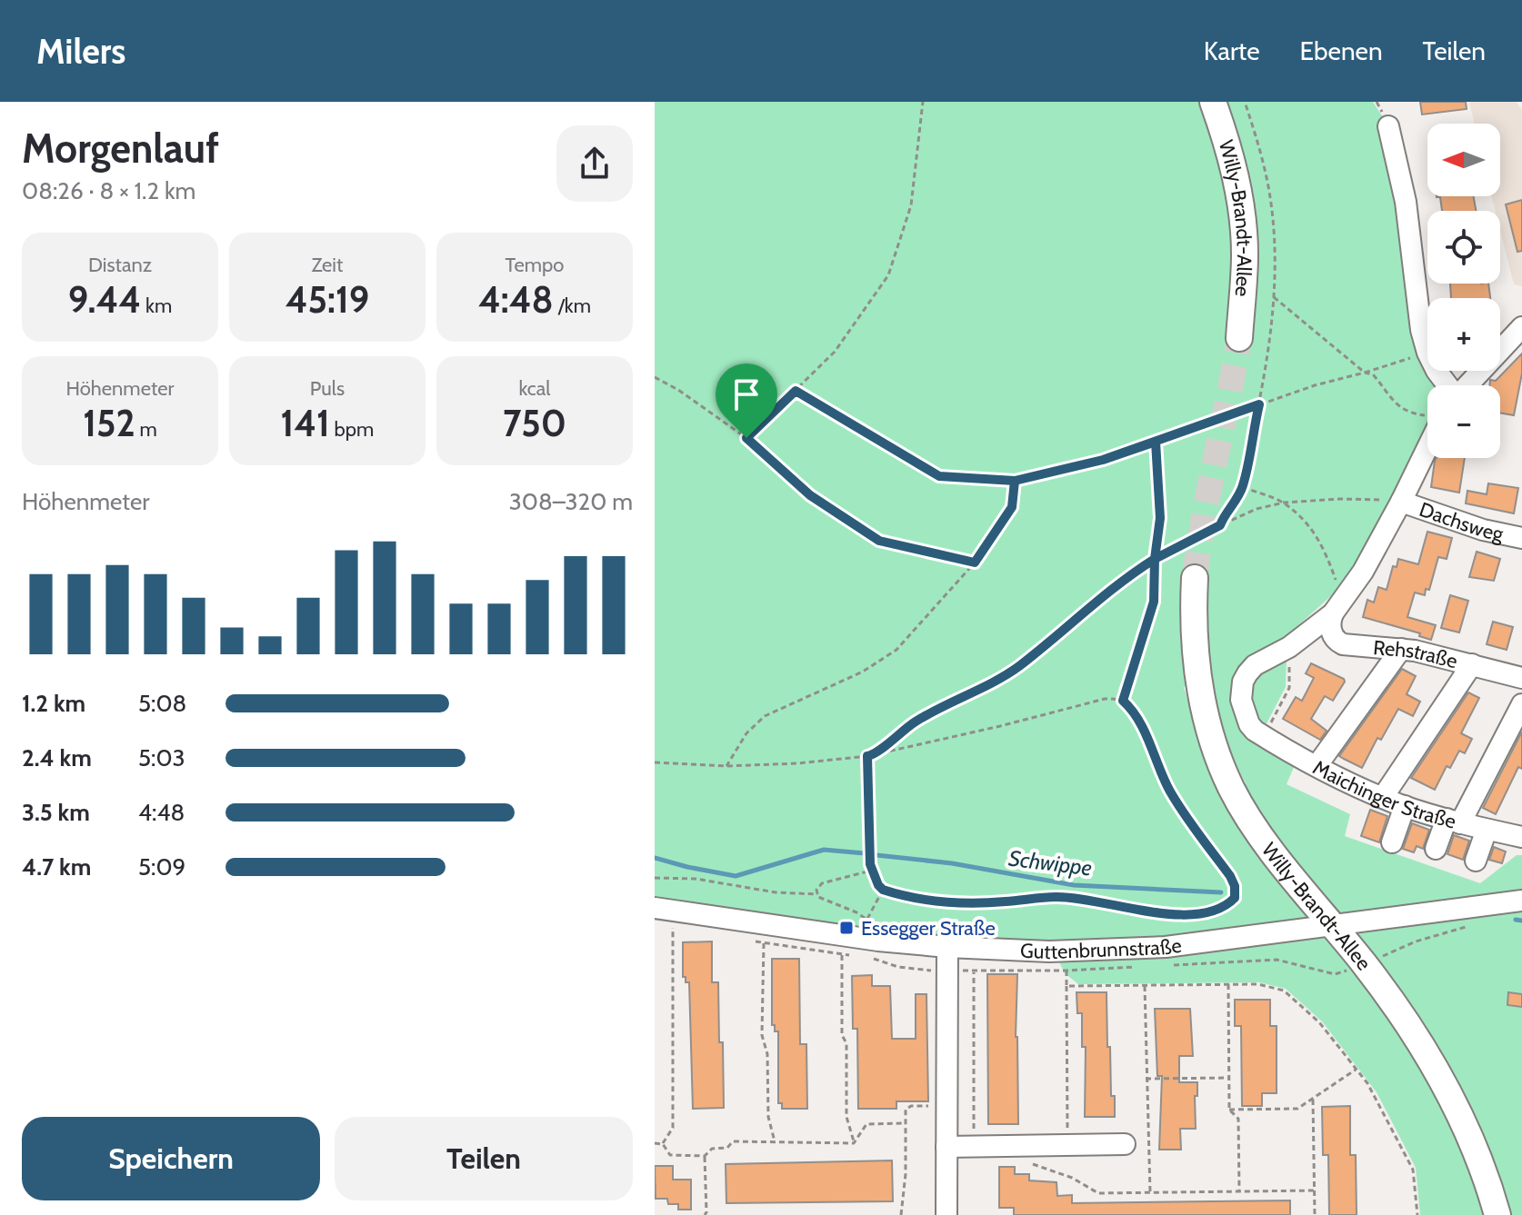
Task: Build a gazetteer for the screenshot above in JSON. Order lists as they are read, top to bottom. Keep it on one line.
{"streets":{"main road":["Willy-Brandt-Allee"],"street":["Dachsweg","Rehstraße","Maichinger Straße","Guttenbrunnstraße"]},"crossings":[["Willy-Brandt-Allee","Guttenbrunnstraße"]],"water":["Schwippe"],"places":{"transit":["Essegger Straße"]},"north":"left","page":{"header":"Milers","nav":["Karte","Ebenen","Teilen"],"heading":["Morgenlauf","08:26 · 8 × 1.2 km"],"map_buttons":["+","−"],"stats":[["Distanz","9.44 km"],["Zeit","45:19"],["Tempo","4:48 /km"],["Höhenmeter","152 m"],["Puls","141 bpm"],["kcal","750"]],"chart":["Höhenmeter","308–320 m"],"list":[{"name":"1.2 km","note":"5:08"},{"name":"2.4 km","note":"5:03"},{"name":"3.5 km","note":"4:48"},{"name":"4.7 km","note":"5:09"}],"buttons":["Speichern","Teilen"]}}
